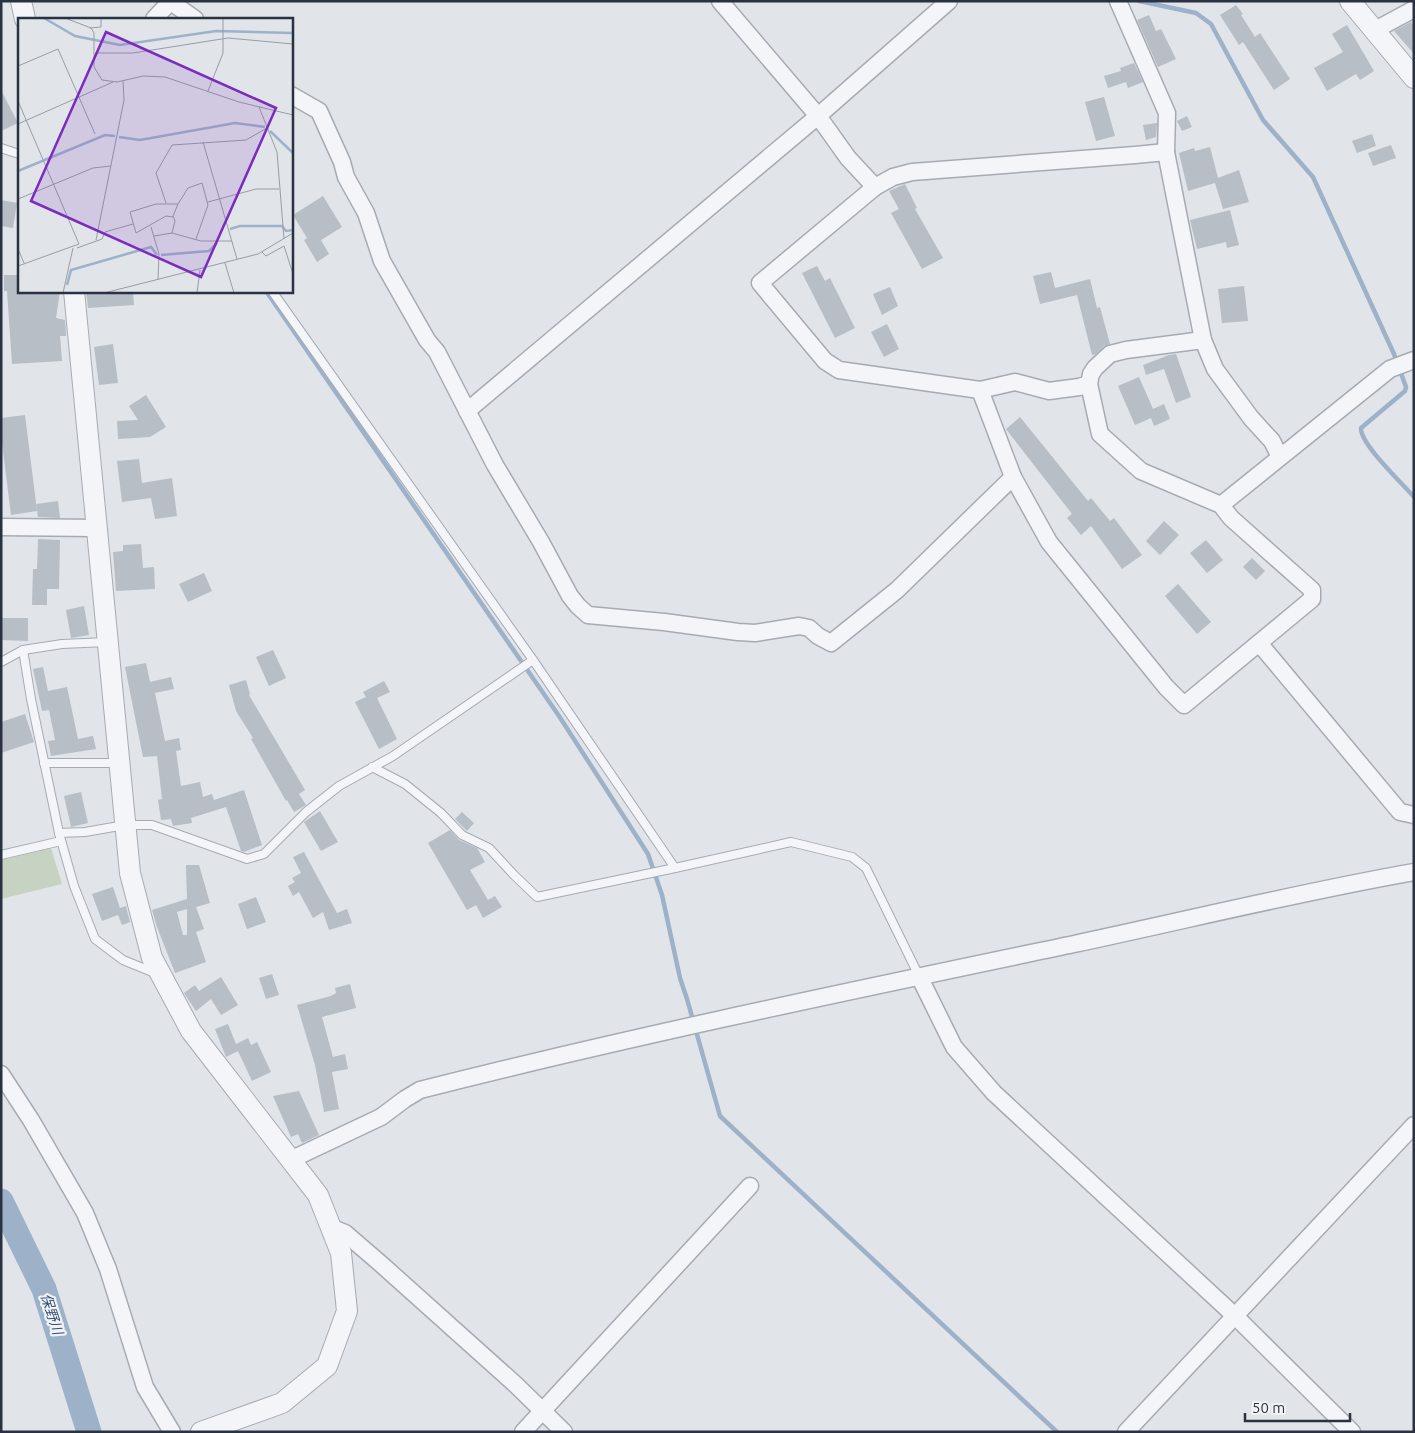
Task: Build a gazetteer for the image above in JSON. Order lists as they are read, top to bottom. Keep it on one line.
{"water":["保野川"],"scale_bar":"50 m"}
